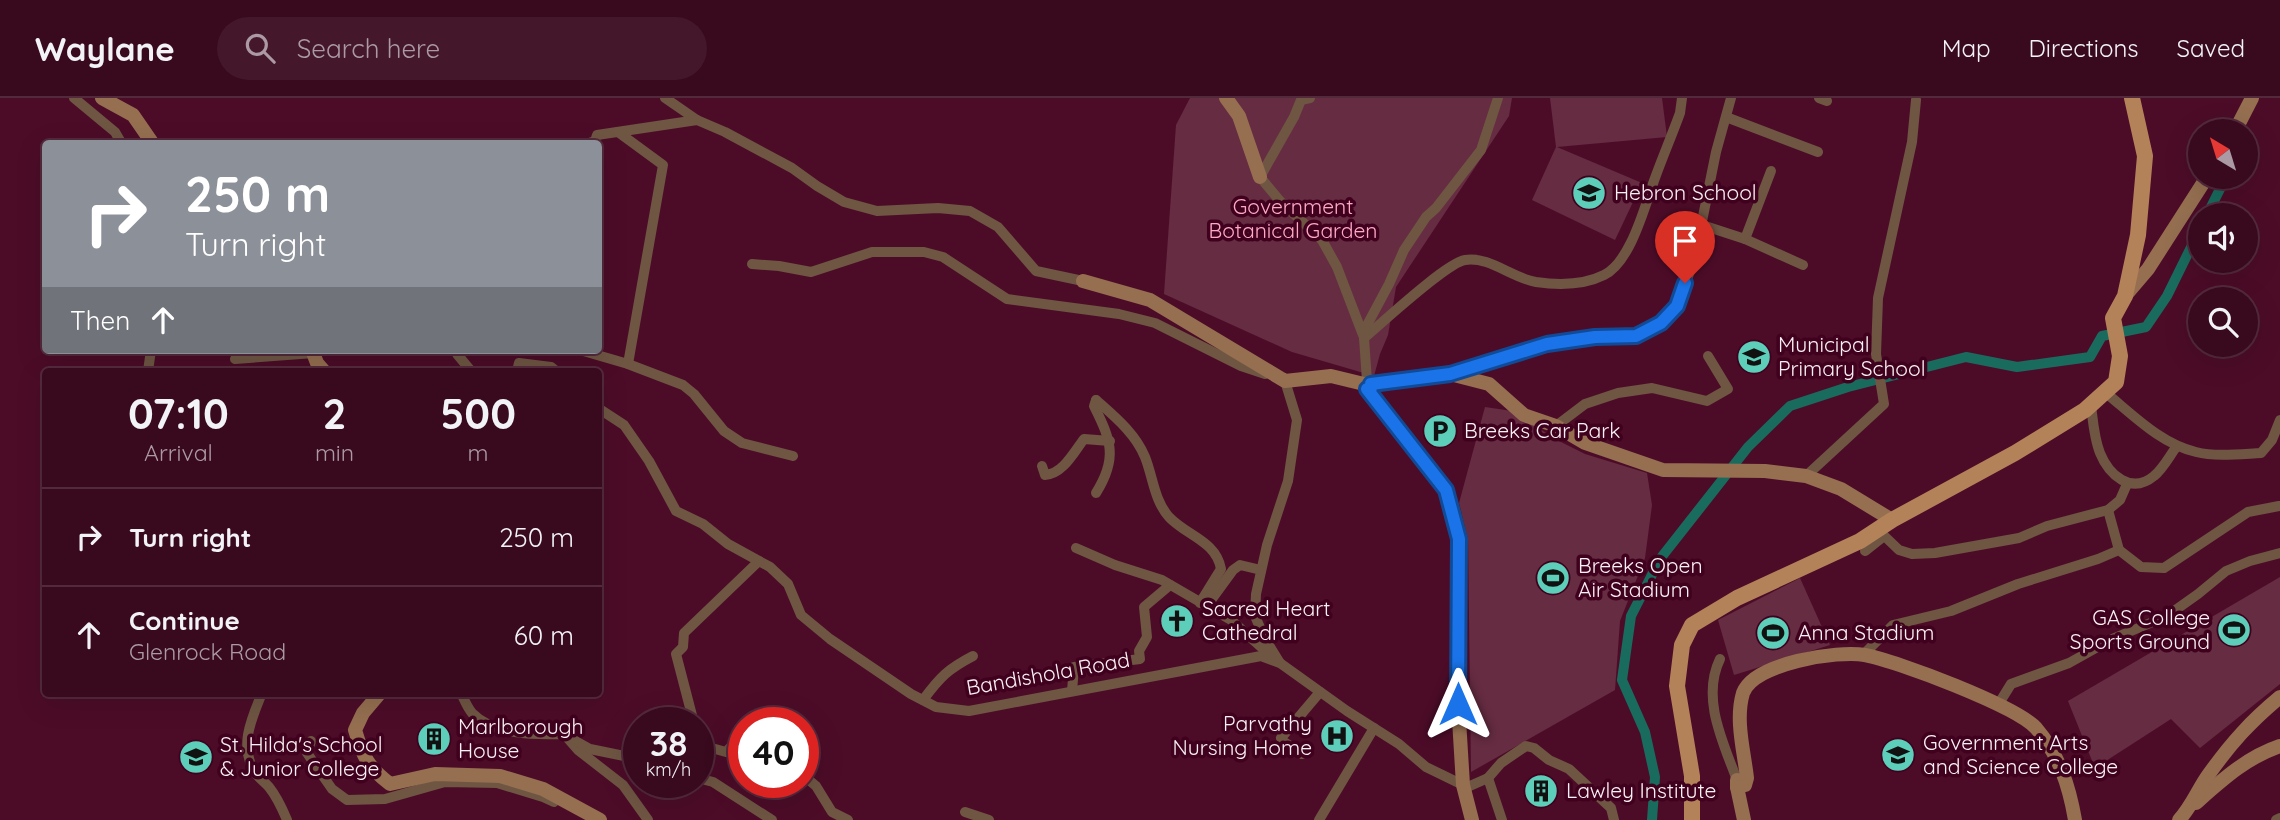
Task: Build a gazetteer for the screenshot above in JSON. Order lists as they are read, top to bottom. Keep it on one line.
{"streets":{"street":["Bandishola Road"]},"parks":["Government Botanical Garden"],"places":{"school or university":["Hebron School","Municipal Primary School","Government Arts and Science College","St. Hilda's School & Junior College"],"parking":["Breeks Car Park"],"sports":["Breeks Open Air Stadium","GAS College Sports Ground","Anna Stadium"],"church":["Sacred Heart Cathedral"],"hospital":["Parvathy Nursing Home"],"building":["Marlborough House","Lawley Institute"]},"north":"top left","page":{"header":"Waylane","search":"Search here","nav":["Map","Directions","Saved"],"turn":["250 m","Turn right"],"then":"Then","eta":["07:10","Arrival","2","min","500","m"],"list":[{"name":"Turn right","value":"250 m"},{"name":"Continue","note":"Glenrock Road","value":"60 m"}],"speed":"38 km/h","limit":"40"}}
